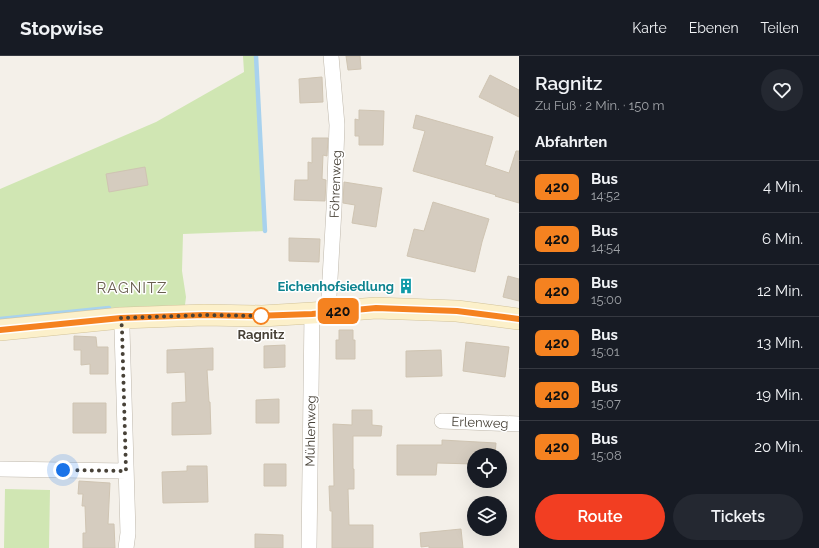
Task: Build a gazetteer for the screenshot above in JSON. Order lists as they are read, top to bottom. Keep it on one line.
{"streets":{"street":["Föhrenweg","Erlenweg","Mühlenweg"]},"crossings":[["Föhrenweg","Mühlenweg"]],"districts":["RAGNITZ"],"places":{"building":["Eichenhofsiedlung"],"other":["Ragnitz"]},"lines":["bus line 420"],"page":{"header":"Stopwise","nav":["Karte","Ebenen","Teilen"],"on_map":"420","heading":[["Ragnitz","Zu Fuß · 2 Min. · 150 m"],"Abfahrten"],"list":[{"mark":"420","name":"Bus","note":"14:52","value":"4 Min."},{"mark":"420","name":"Bus","note":"14:54","value":"6 Min."},{"mark":"420","name":"Bus","note":"15:00","value":"12 Min."},{"mark":"420","name":"Bus","note":"15:01","value":"13 Min."},{"mark":"420","name":"Bus","note":"15:07","value":"19 Min."},{"mark":"420","name":"Bus","note":"15:08","value":"20 Min."}],"buttons":["Route","Tickets"]}}
